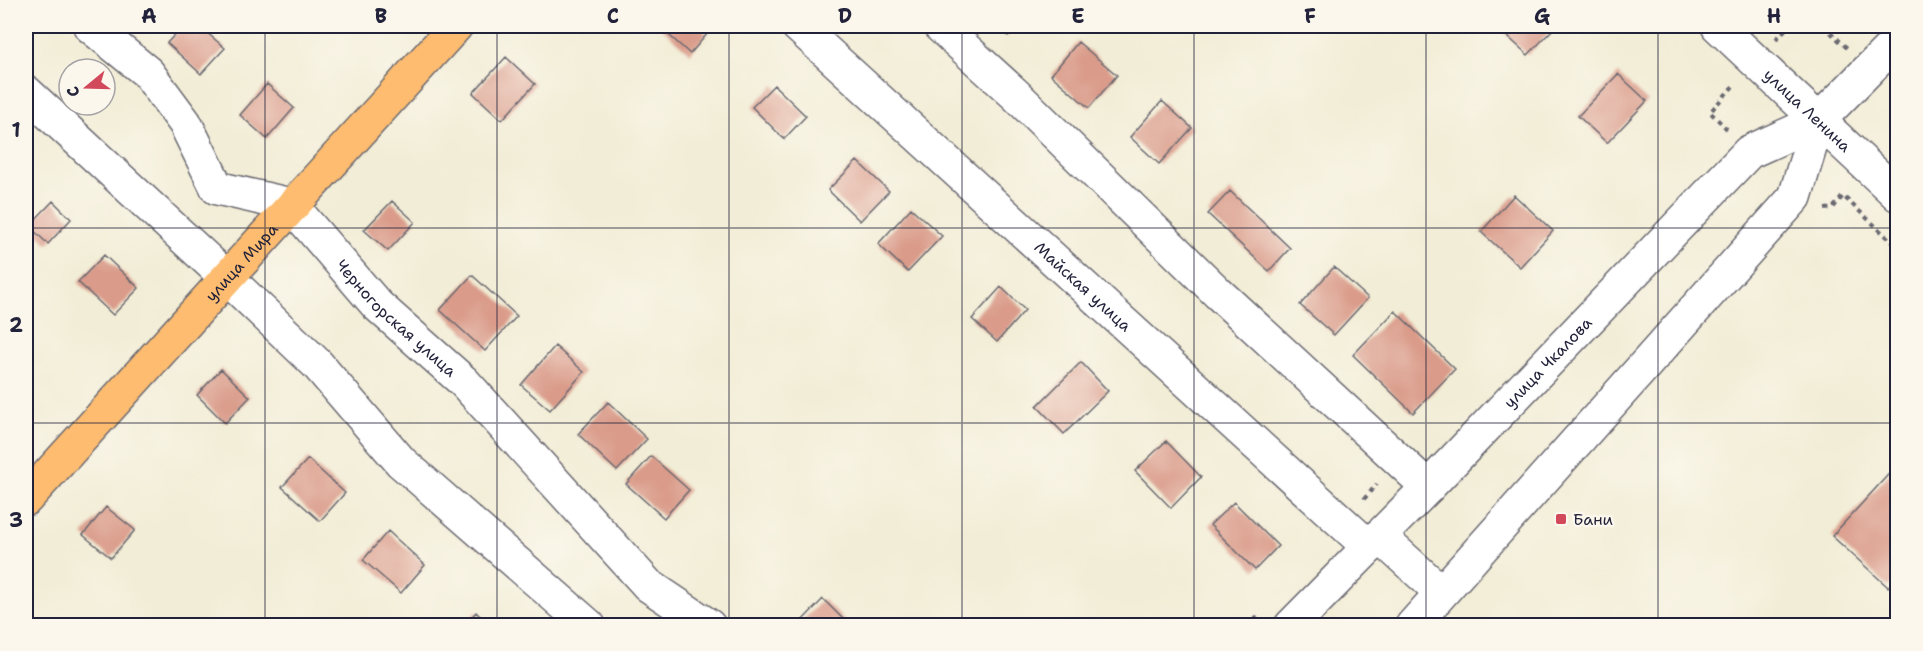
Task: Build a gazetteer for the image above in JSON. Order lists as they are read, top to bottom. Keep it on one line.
{"streets":{"main road":["улица Мира"],"street":["улица Ленина","Майская улица","Черногорская улица","улица Чкалова"]},"crossings":[["улица Ленина","улица Чкалова"],["улица Мира","Черногорская улица"],["Майская улица","улица Чкалова"]],"places":{"transit":["Бани"]},"north":"left","grid":{"columns":["A","B","C","D","E","F","G","H"],"rows":["1","2","3"]}}
